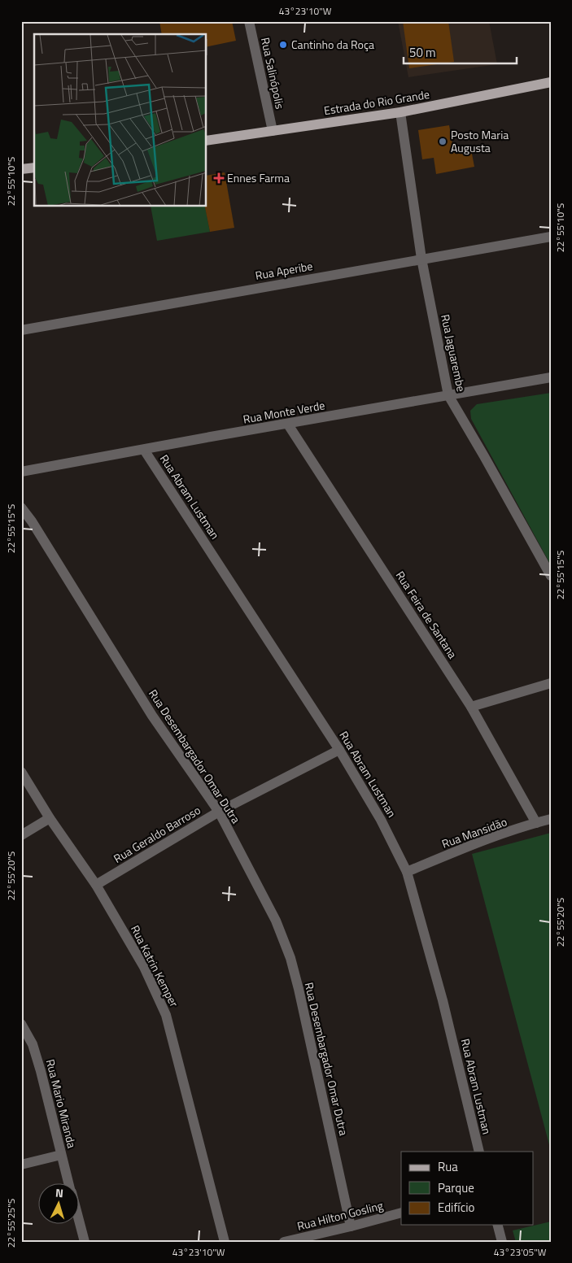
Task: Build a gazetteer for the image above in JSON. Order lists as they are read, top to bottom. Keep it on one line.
{"streets":{"main road":["Estrada do Rio Grande"],"street":["Rua Salinópolis","Rua Aperibe","Rua Jaguarembe","Rua Monte Verde","Rua Abram Lustman","Rua Feira de Santana","Rua Desembargador Omar Dutra","Rua Mansidão","Rua Geraldo Barroso","Rua Katrin Kemper","Rua Mario Miranda","Rua Hilton Gosling"]},"crossings":[["Rua Salinópolis","Estrada do Rio Grande"],["Estrada do Rio Grande","Rua Jaguarembe"],["Rua Aperibe","Rua Jaguarembe"],["Rua Jaguarembe","Rua Monte Verde"],["Rua Monte Verde","Rua Abram Lustman"],["Rua Monte Verde","Rua Feira de Santana"],["Rua Abram Lustman","Rua Mansidão"],["Rua Abram Lustman","Rua Geraldo Barroso"],["Rua Feira de Santana","Rua Mansidão"],["Rua Desembargador Omar Dutra","Rua Geraldo Barroso"],["Rua Desembargador Omar Dutra","Rua Hilton Gosling"],["Rua Geraldo Barroso","Rua Katrin Kemper"]],"places":{"other":["Cantinho da Roça","Posto Maria Augusta"],"health":["Ennes Farma"]},"legend":["Rua","Parque","Edifício"],"scale_bar":"50 m","north":"top","coordinates":["43°23'10\"W","22°55'10\"S","22°55'15\"S","22°55'20\"S","22°55'25\"S","43°23'05\"W"]}
